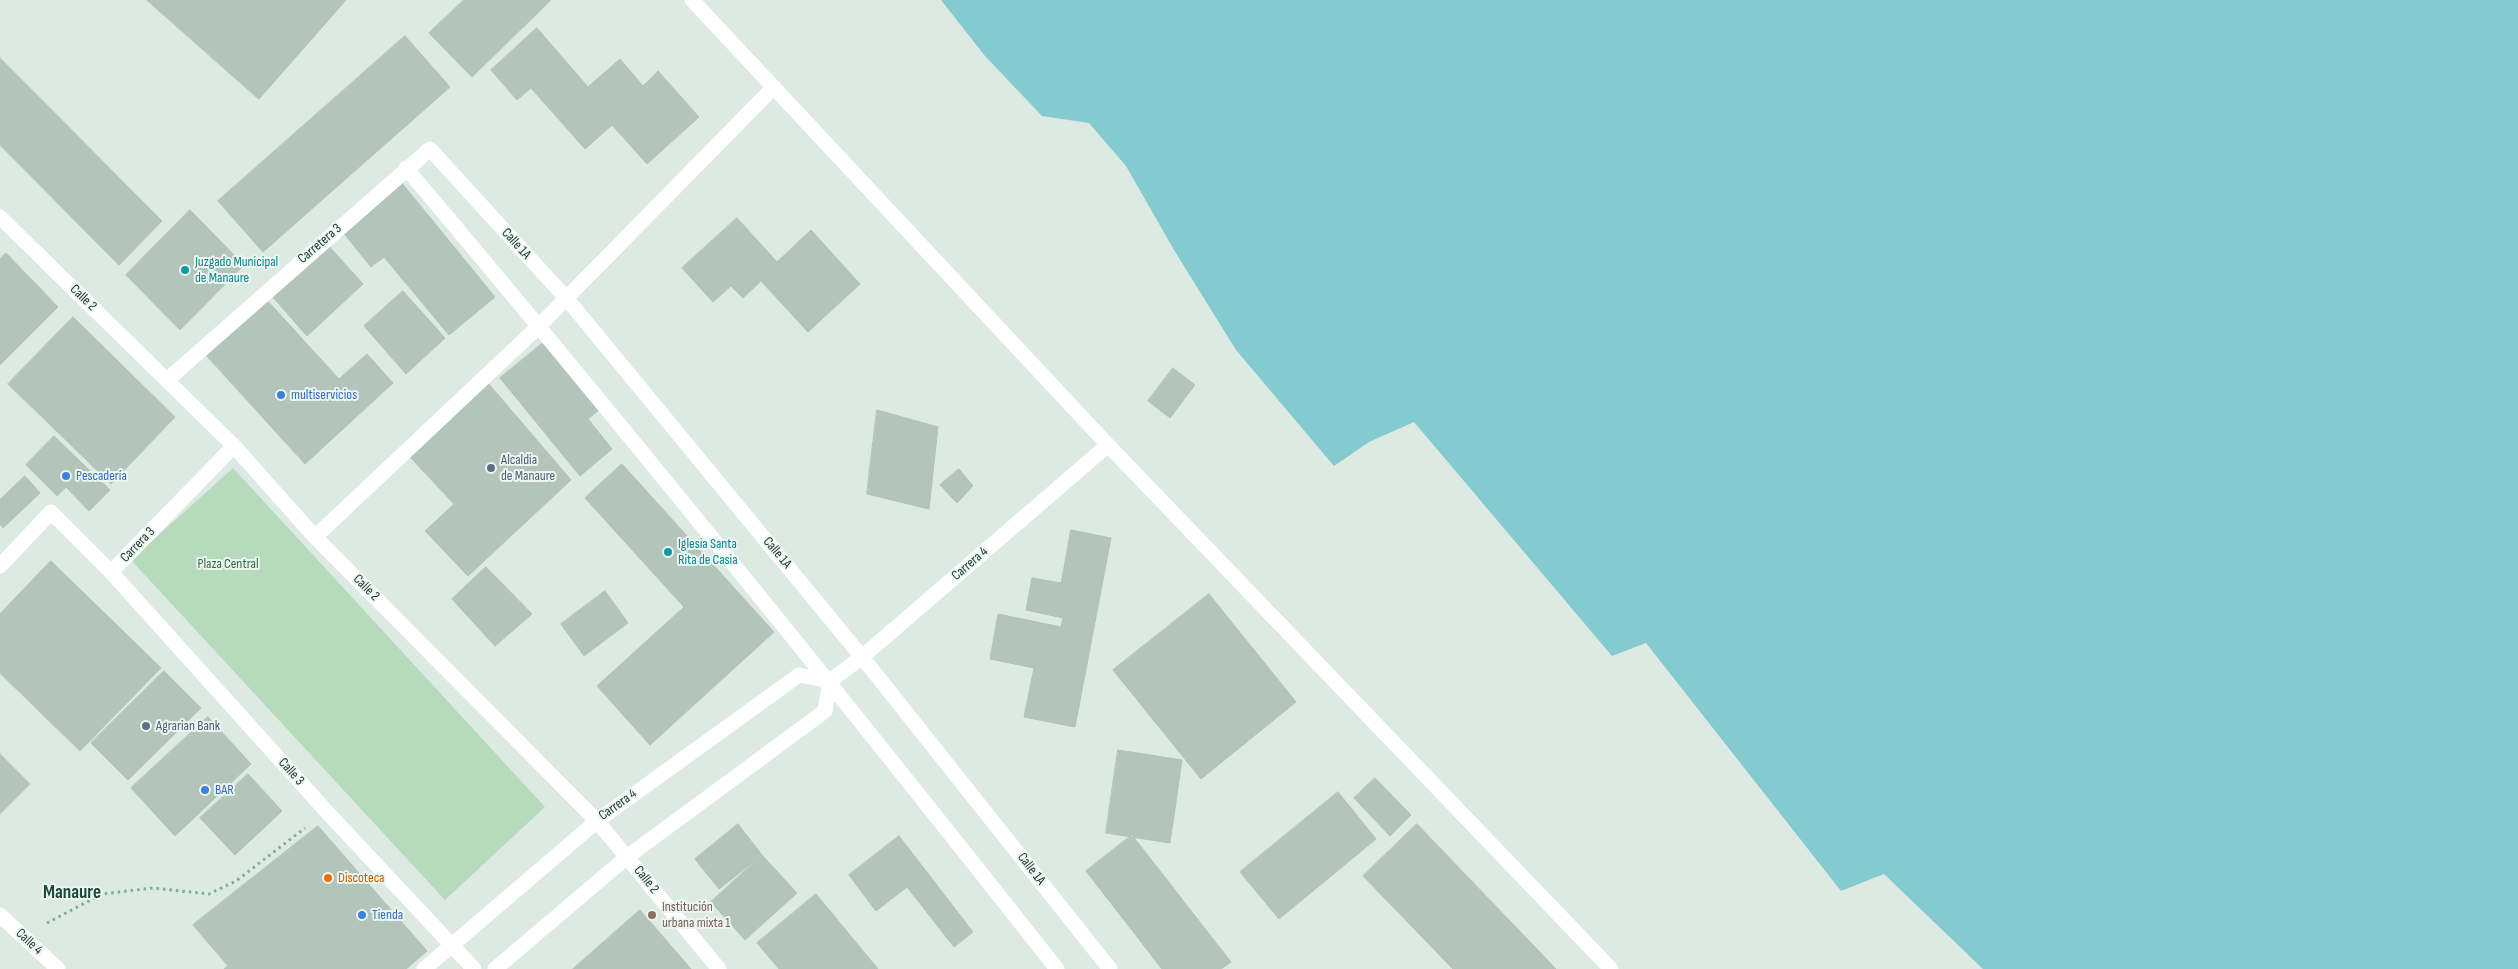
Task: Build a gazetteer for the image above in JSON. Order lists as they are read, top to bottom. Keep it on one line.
{"streets":{"street":["Carretera 3","Calle 1A","Calle 2","Carrera 3","Carrera 4","Calle 3","Calle 4"]},"crossings":[["Carretera 3","Calle 1A"],["Carretera 3","Calle 2"],["Calle 1A","Carrera 4"],["Calle 2","Carrera 3"],["Calle 2","Carrera 4"],["Carrera 3","Calle 3"],["Carrera 4","Calle 3"]],"districts":["Manaure"],"parks":["Plaza Central"],"places":["Juzgado Municipal de Manaure","multiservicios","Alcaldia de Manaure","Pescadería","Iglesia Santa Rita de Casia","Agrarian Bank","BAR","Discoteca","Tienda","Institución urbana mixta 1"]}
